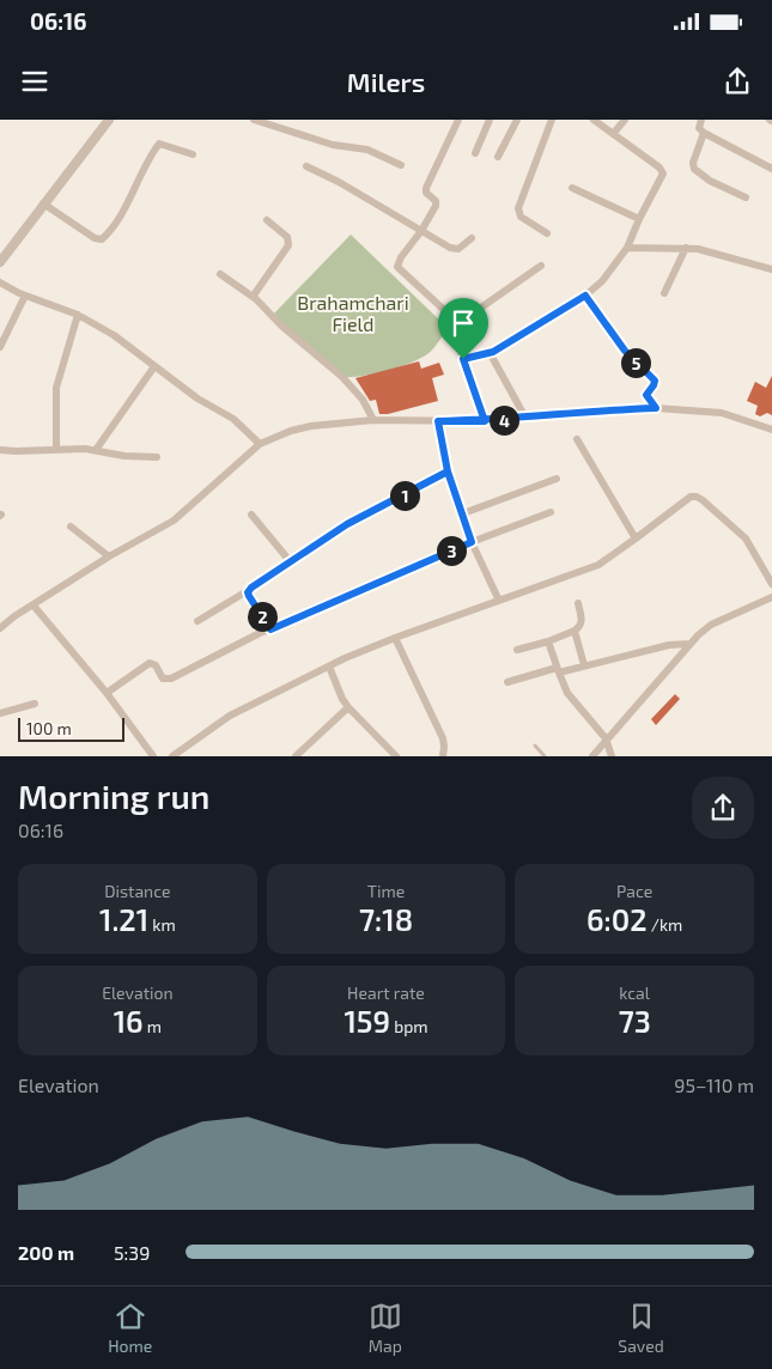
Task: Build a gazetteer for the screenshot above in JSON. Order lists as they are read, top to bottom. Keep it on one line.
{"parks":["Brahamchari Field"],"scale_bar":"100 m","page":{"status":"06:16","header":"Milers","pins":["5","4","1","3","2"],"scale":"100 m","heading":["Morning run","06:16"],"stats":[["Distance","1.21 km"],["Time","7:18"],["Pace","6:02 /km"],["Elevation","16 m"],["Heart rate","159 bpm"],["kcal","73"]],"chart":["Elevation","95–110 m"],"list":[{"name":"200 m","note":"5:39"}],"tabs":["Home","Map","Saved"]}}
